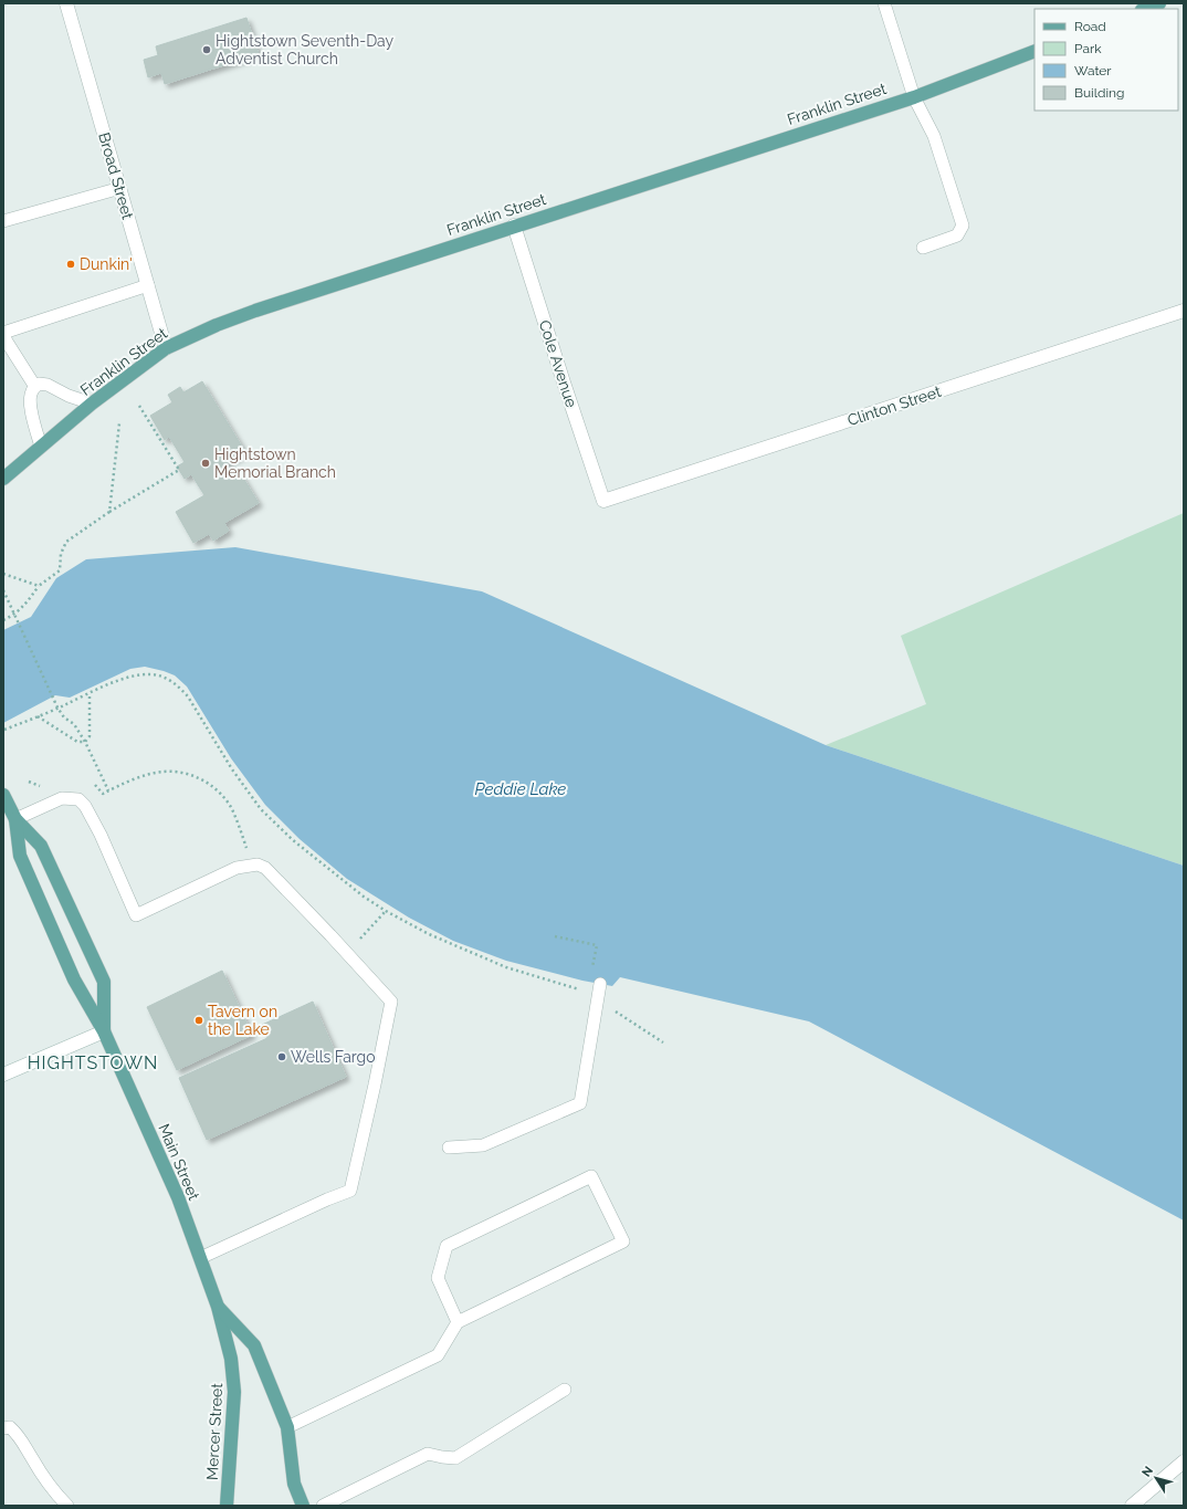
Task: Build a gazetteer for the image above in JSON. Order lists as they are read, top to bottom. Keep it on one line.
{"streets":{"main road":["Franklin Street","Main Street","Mercer Street"],"street":["Broad Street","Cole Avenue","Clinton Street"]},"crossings":[["Franklin Street","Broad Street"],["Franklin Street","Cole Avenue"],["Cole Avenue","Clinton Street"],["Main Street","Mercer Street"]],"districts":["HIGHTSTOWN"],"water":["Peddie Lake"],"places":["Hightstown Seventh-Day Adventist Church","Dunkin'","Hightstown Memorial Branch","Tavern on the Lake","Wells Fargo"],"legend":["Road","Park","Water","Building"],"north":"top left"}
